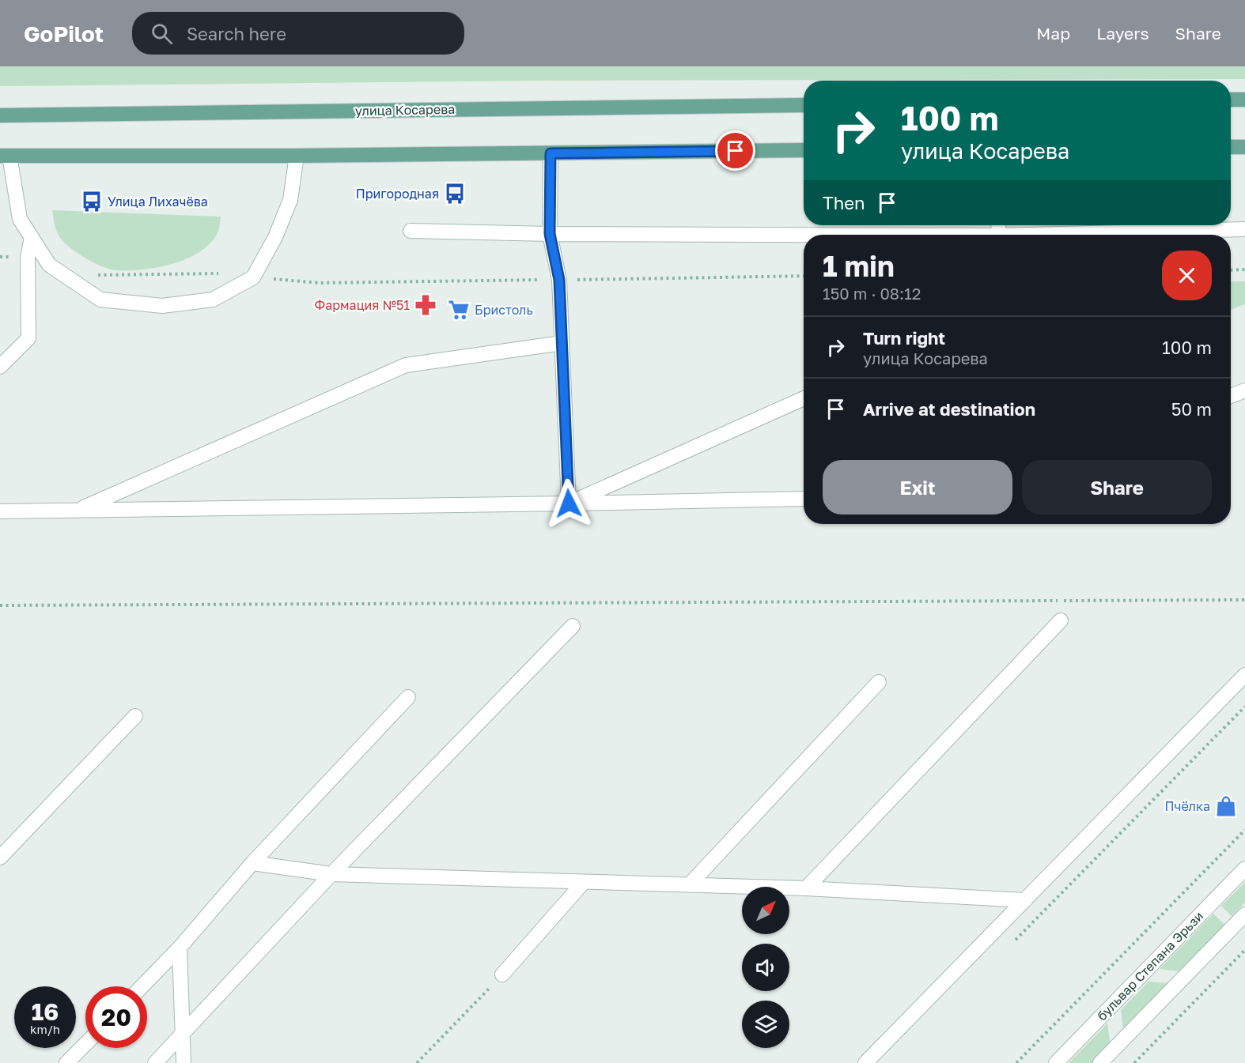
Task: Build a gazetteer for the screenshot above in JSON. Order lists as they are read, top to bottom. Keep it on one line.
{"streets":{"main road":["улица Косарева"],"street":["бульвар Степана Эрьзи"]},"places":{"bus stop":["Пригородная","Улица Лихачёва"],"pharmacy":["Фармация №51"],"supermarket":["Бристоль"],"shop":["Пчёлка"]},"north":"top right","page":{"header":"GoPilot","search":"Search here","nav":["Map","Layers","Share"],"turn":["100 m","улица Косарева"],"then":"Then","heading":["1 min","150 m · 08:12"],"list":[{"name":"Turn right","note":"улица Косарева","value":"100 m"},{"name":"Arrive at destination","value":"50 m"}],"buttons":["Exit","Share"],"speed":"16 km/h","limit":"20"}}
